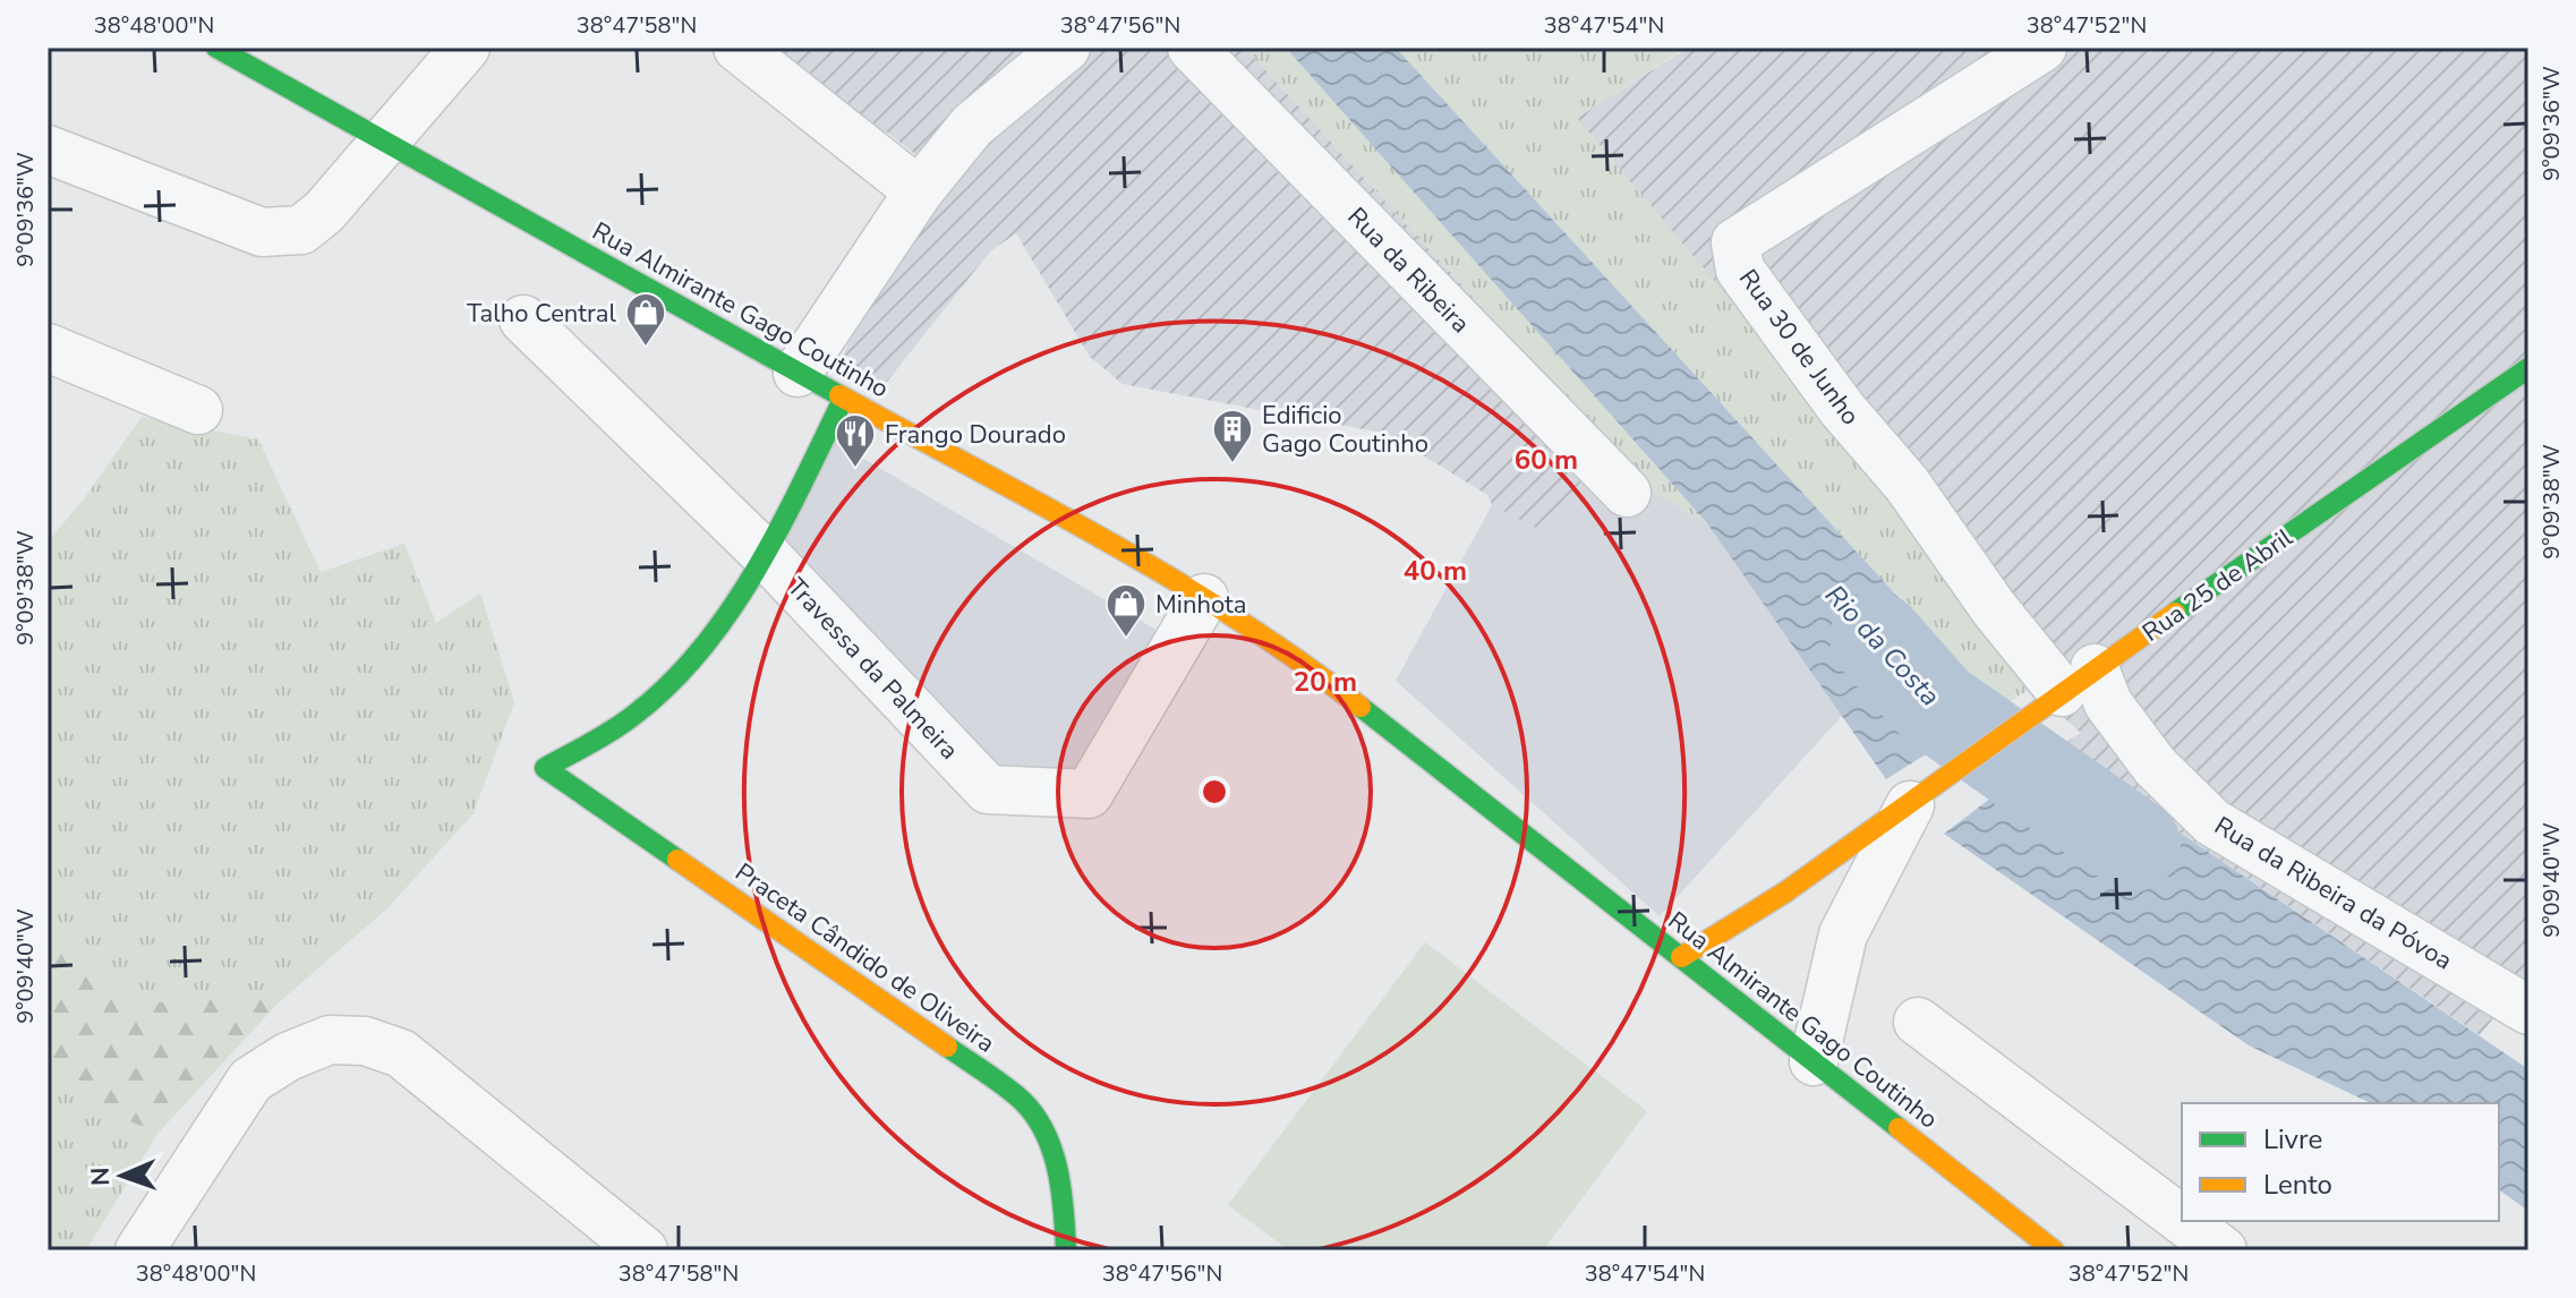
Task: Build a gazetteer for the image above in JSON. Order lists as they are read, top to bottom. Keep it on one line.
{"streets":{"main road":["Rua Almirante Gago Coutinho","Rua 25 de Abril","Praceta Cândido de Oliveira"],"street":["Rua da Ribeira","Rua 30 de Junho","Travessa da Palmeira","Rua da Ribeira da Póvoa"]},"crossings":[["Rua Almirante Gago Coutinho","Rua 25 de Abril"],["Rua Almirante Gago Coutinho","Travessa da Palmeira"],["Rua 30 de Junho","Rua 25 de Abril"],["Rua 30 de Junho","Rua da Ribeira da Póvoa"],["Rua 25 de Abril","Rua da Ribeira da Póvoa"],["Travessa da Palmeira","Praceta Cândido de Oliveira"]],"water":["Rio da Costa"],"places":{"shop":["Talho Central","Minhota"],"building":["Edificio Gago Coutinho"],"restaurant":["Frango Dourado"]},"legend":["Livre","Lento"],"north":"left","coordinates":["38°48'00\"N","38°47'58\"N","38°47'56\"N","38°47'54\"N","38°47'52\"N","9°09'36\"W","9°09'38\"W","9°09'40\"W"],"rings":["60 m","40 m","20 m"]}
